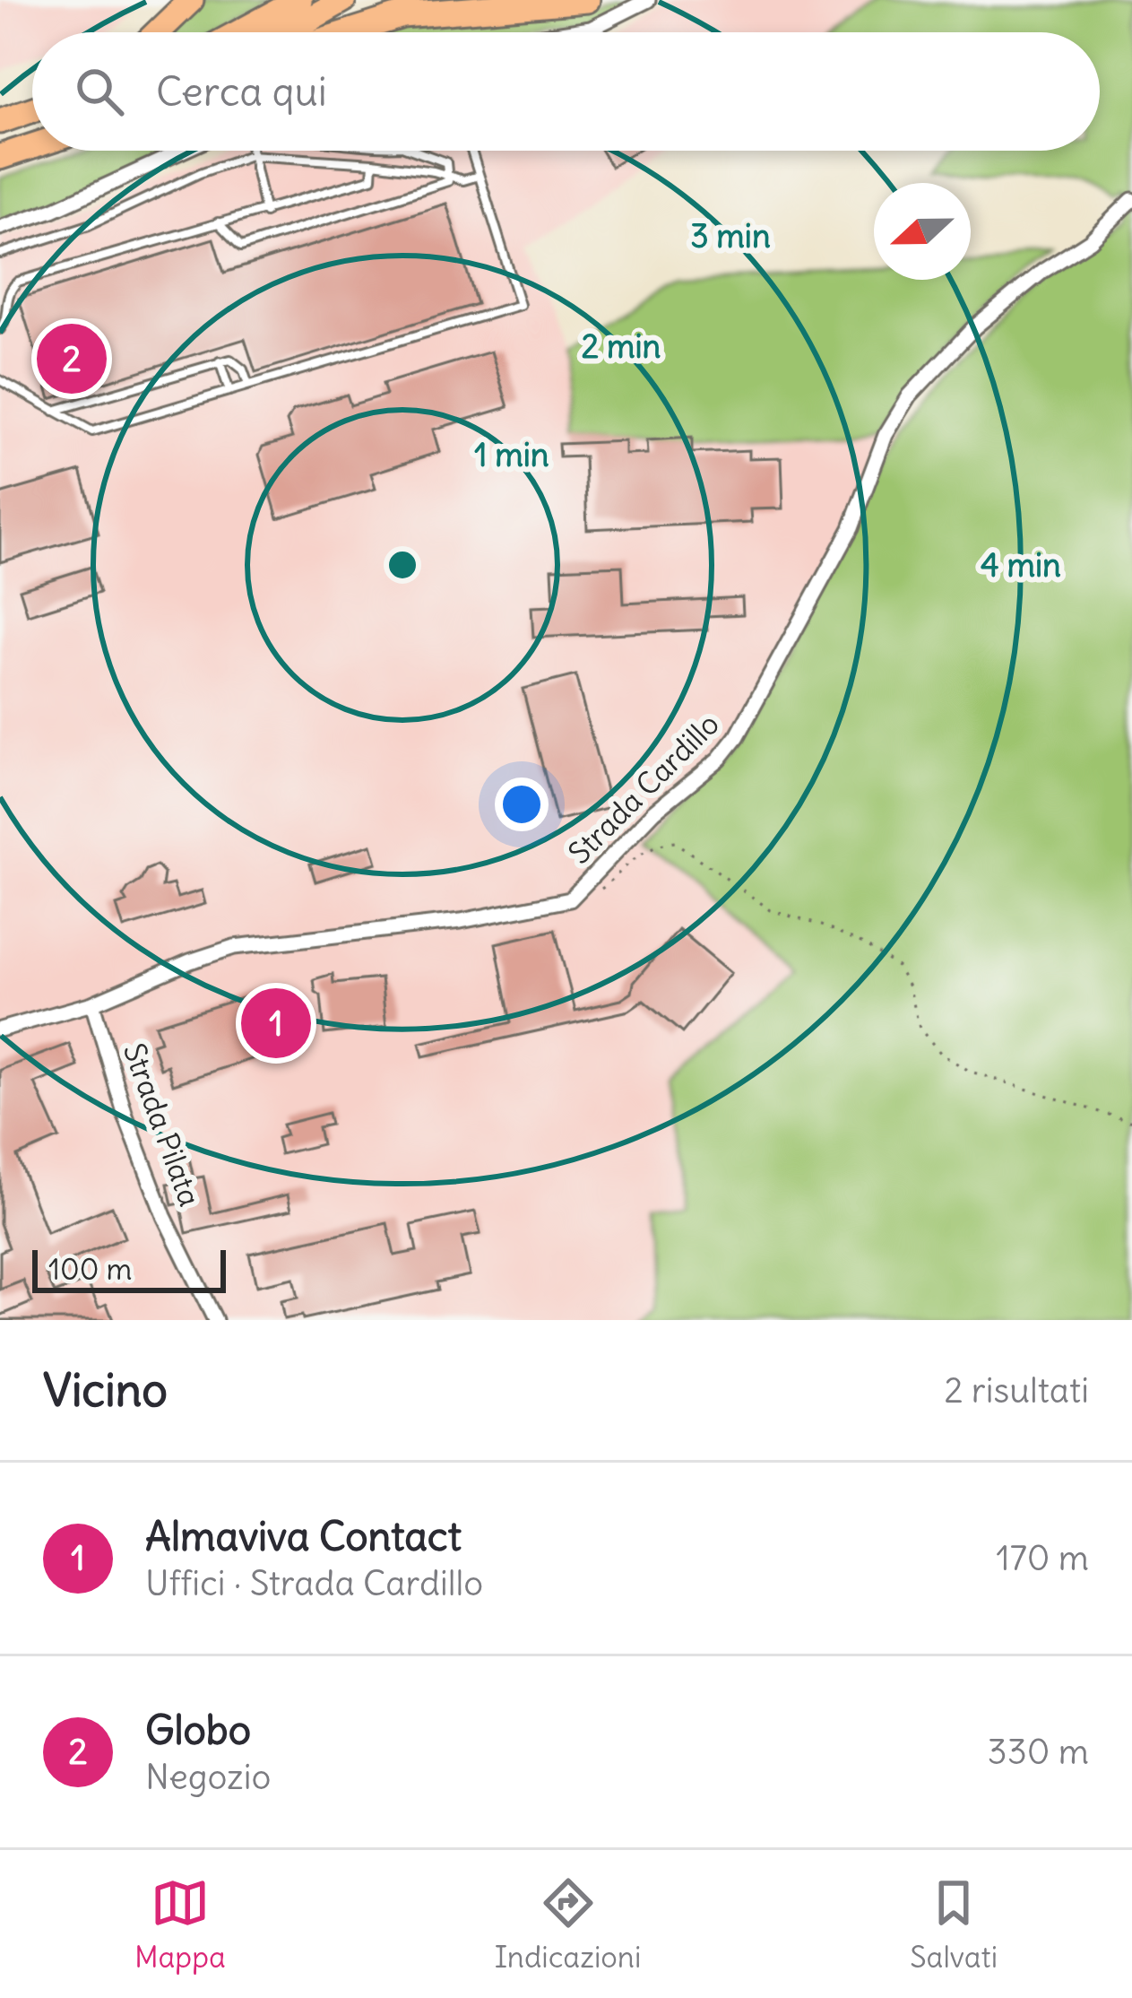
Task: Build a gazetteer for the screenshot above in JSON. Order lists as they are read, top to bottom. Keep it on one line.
{"streets":{"street":["Strada Cardillo","Strada Pilata"]},"crossings":[["Strada Cardillo","Strada Pilata"]],"scale_bar":"100 m","north":"left","page":{"search":"Cerca qui","pins":["2","1"],"scale":"100 m","heading":["Vicino","2 risultati"],"list":[{"mark":"1","name":"Almaviva Contact","note":"Uffici · Strada Cardillo","value":"170 m"},{"mark":"2","name":"Globo","note":"Negozio","value":"330 m"}],"nav":["Mappa","Indicazioni","Salvati"]},"rings":["3 min","2 min","1 min","4 min"]}
